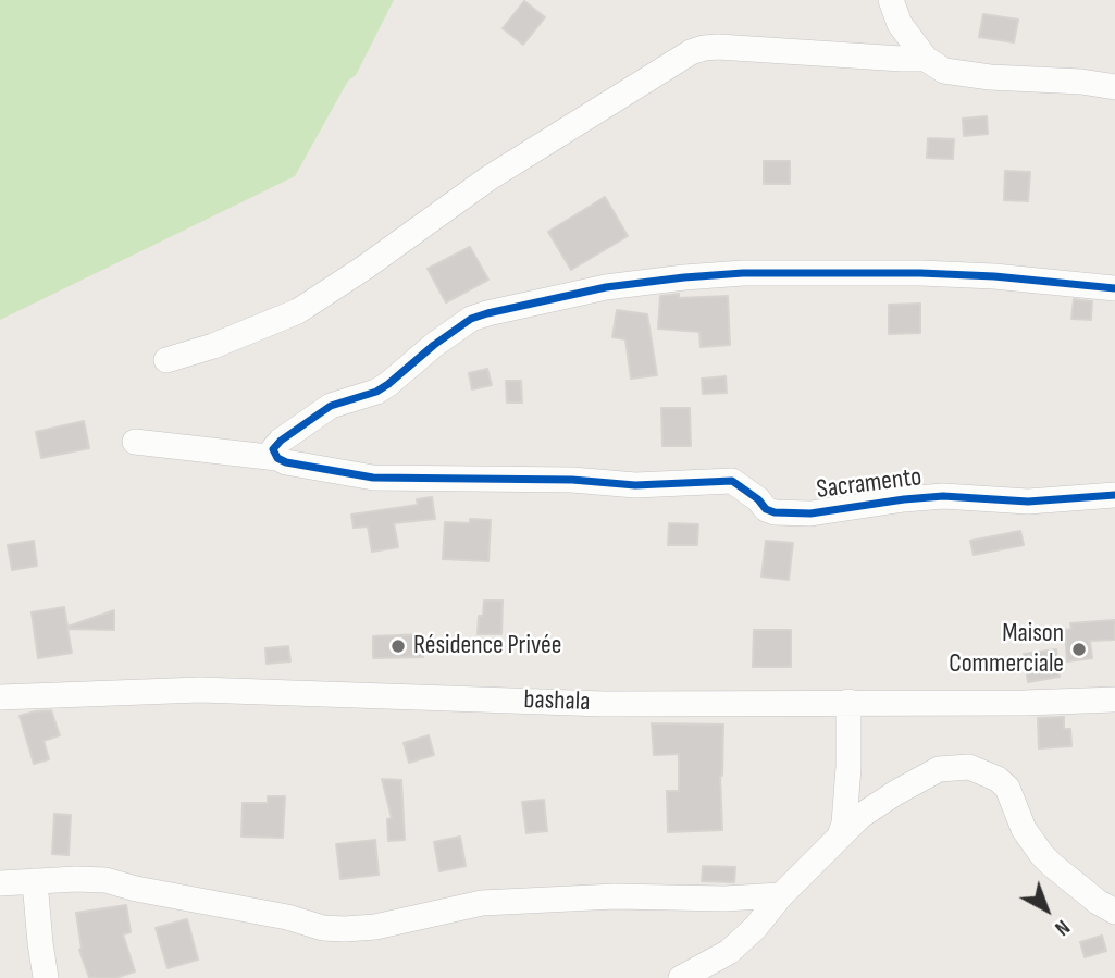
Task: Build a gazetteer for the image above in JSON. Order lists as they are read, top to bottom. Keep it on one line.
{"streets":{"street":["Sacramento","bashala"]},"places":["Résidence Privée","Maison Commerciale"],"north":"bottom right"}
